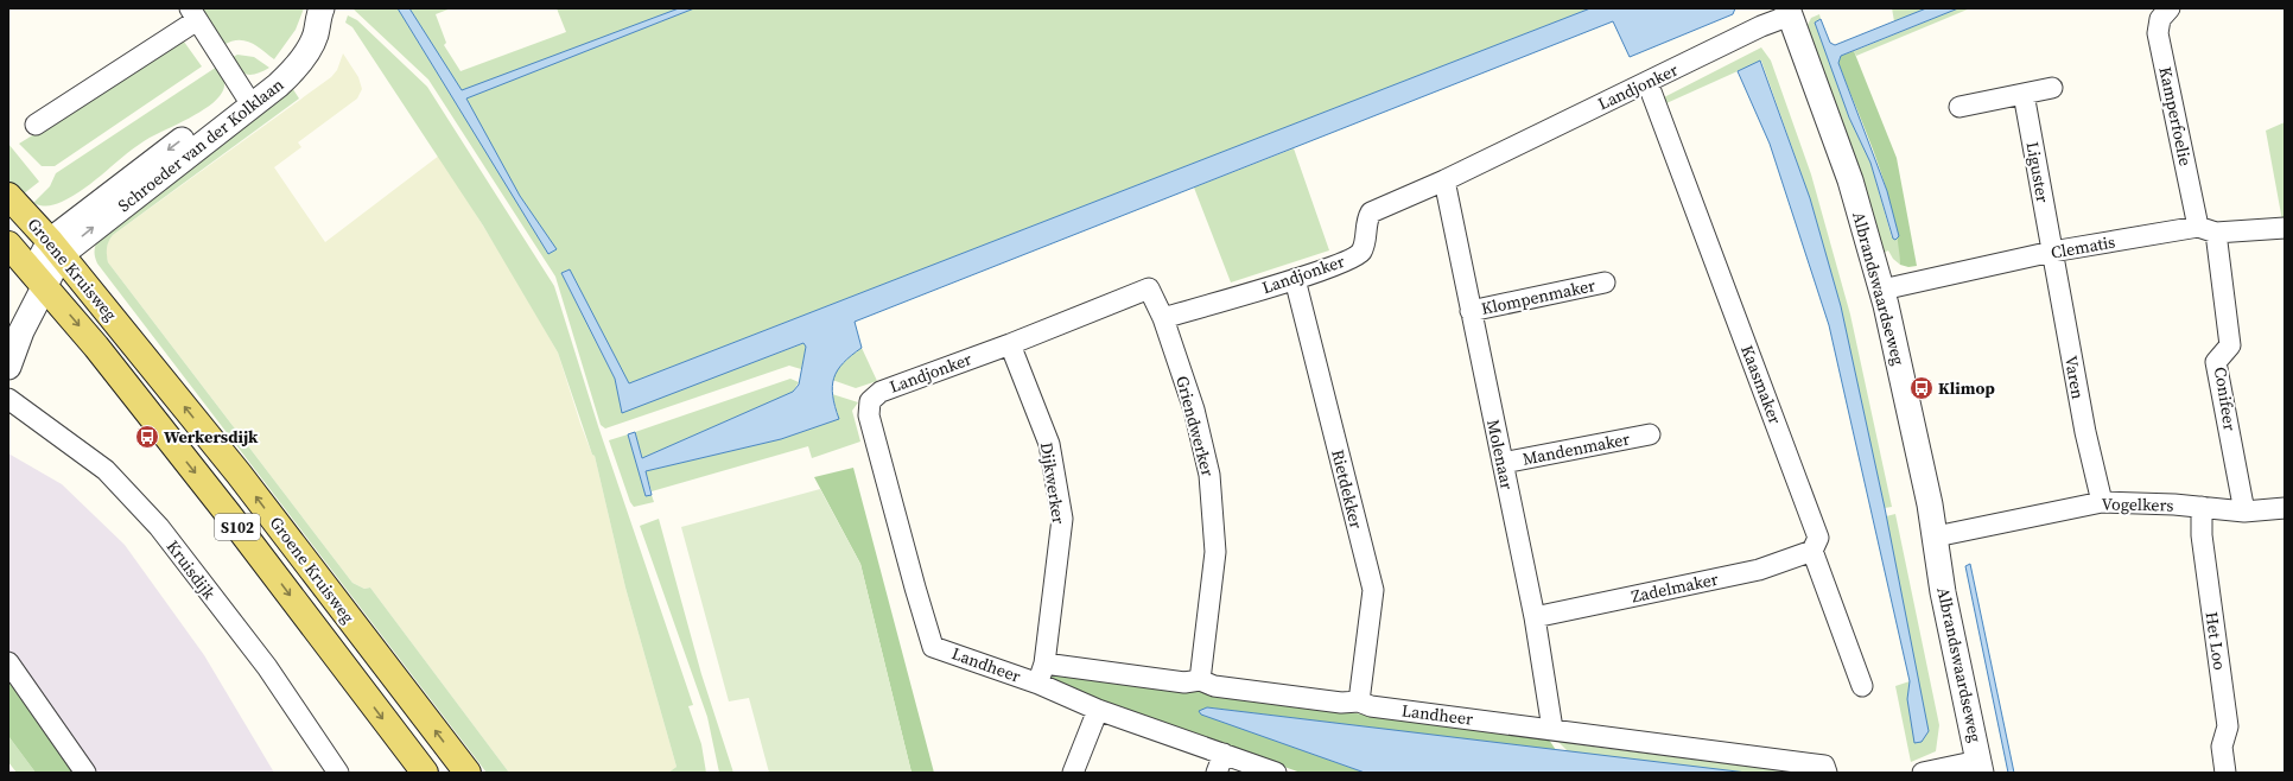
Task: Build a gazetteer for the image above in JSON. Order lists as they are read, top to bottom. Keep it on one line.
{"streets":{"main road":["Groene Kruisweg","S102"],"street":["Landjonker","Kamperfoelie","Schroeder van der Kolklaan","Liguster","Clematis","Albrandswaardseweg","Klompenmaker","Varen","Kaasmaker","Conifeer","Griendwerker","Mandenmaker","Molenaar","Dijkwerker","Rietdekker","Vogelkers","Kruisdijk","Zadelmaker","Het Loo","Landheer"]},"crossings":[["Landjonker","Albrandswaardseweg"],["Landjonker","Kaasmaker"],["Landjonker","Griendwerker"],["Landjonker","Molenaar"],["Landjonker","Dijkwerker"],["Landjonker","Rietdekker"],["Landjonker","Landheer"],["Kamperfoelie","Clematis"],["Kamperfoelie","Conifeer"],["Schroeder van der Kolklaan","Groene Kruisweg"],["Liguster","Clematis"],["Liguster","Varen"],["Clematis","Albrandswaardseweg"],["Clematis","Varen"],["Clematis","Conifeer"],["Albrandswaardseweg","Vogelkers"],["Klompenmaker","Molenaar"],["Varen","Vogelkers"],["Kaasmaker","Zadelmaker"],["Conifeer","Vogelkers"],["Griendwerker","Landheer"],["Mandenmaker","Molenaar"],["Molenaar","Zadelmaker"],["Molenaar","Landheer"],["Dijkwerker","Landheer"],["Rietdekker","Landheer"],["Vogelkers","Het Loo"]],"places":{"bus stop":["Klimop","Werkersdijk"]}}
